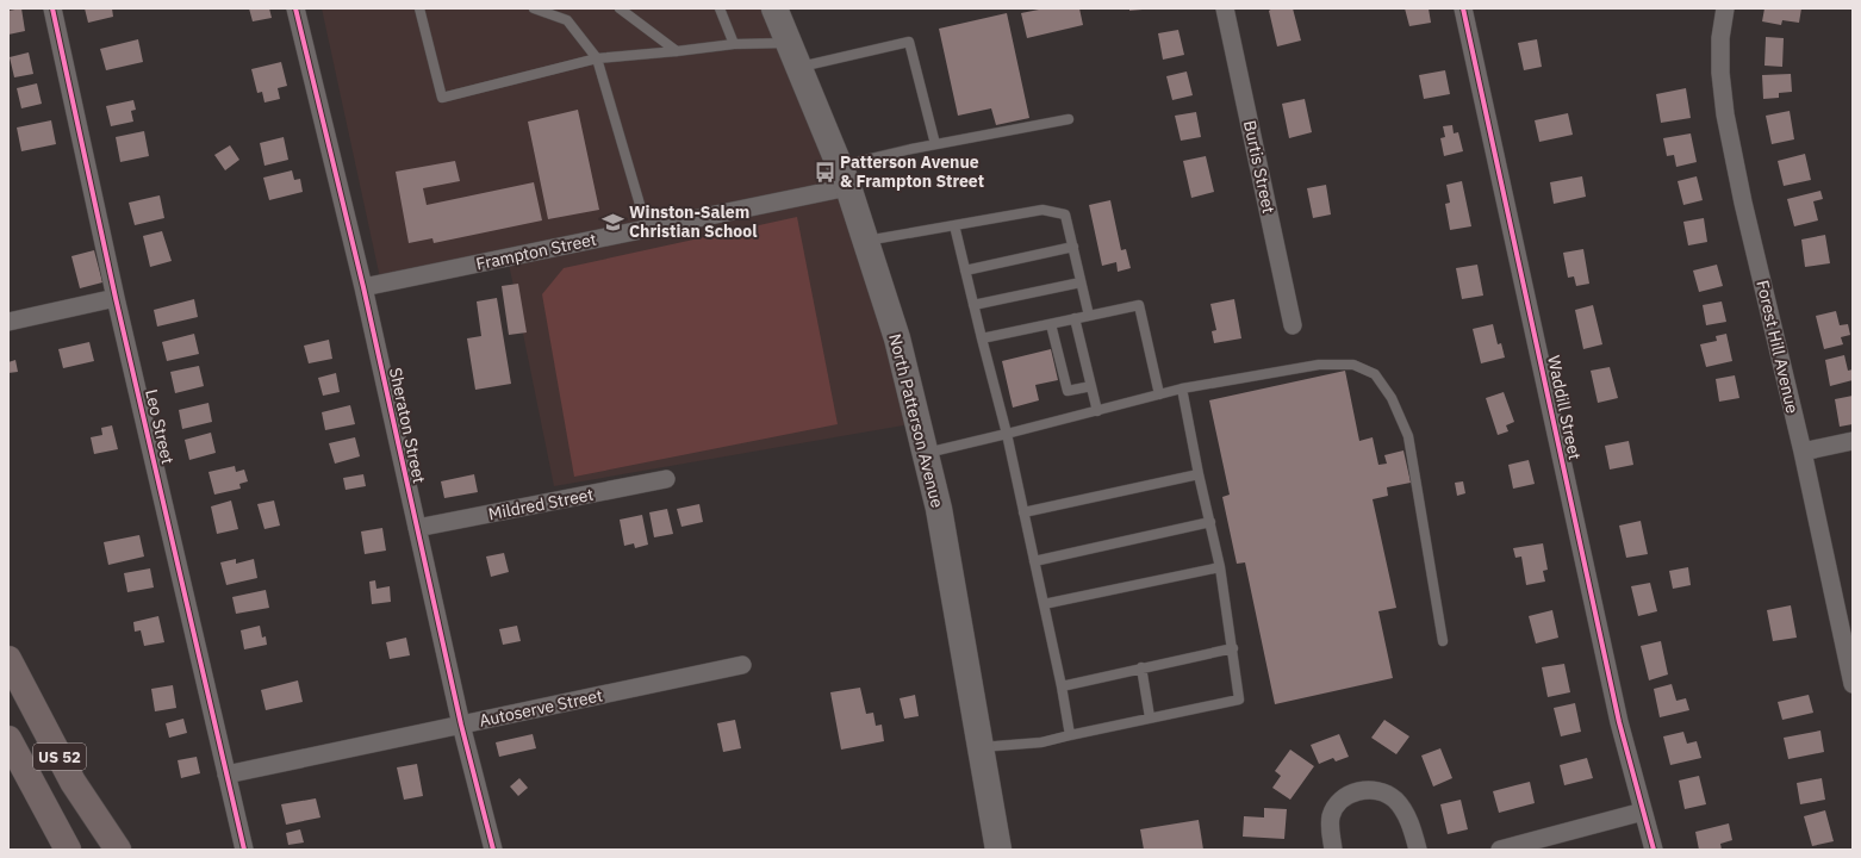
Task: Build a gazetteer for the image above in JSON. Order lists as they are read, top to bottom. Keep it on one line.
{"streets":{"highway":["US 52"],"main road":["North Patterson Avenue"],"street":["Burtis Street","Frampton Street","Forest Hill Avenue","Waddill Street","Sheraton Street","Leo Street","Mildred Street","Autoserve Street"]},"crossings":[["Frampton Street","North Patterson Avenue"],["Frampton Street","Sheraton Street"],["Sheraton Street","Mildred Street"],["Sheraton Street","Autoserve Street"],["Leo Street","Autoserve Street"]],"places":{"bus stop":["Patterson Avenue & Frampton Street"],"school or university":["Winston-Salem Christian School"]}}
